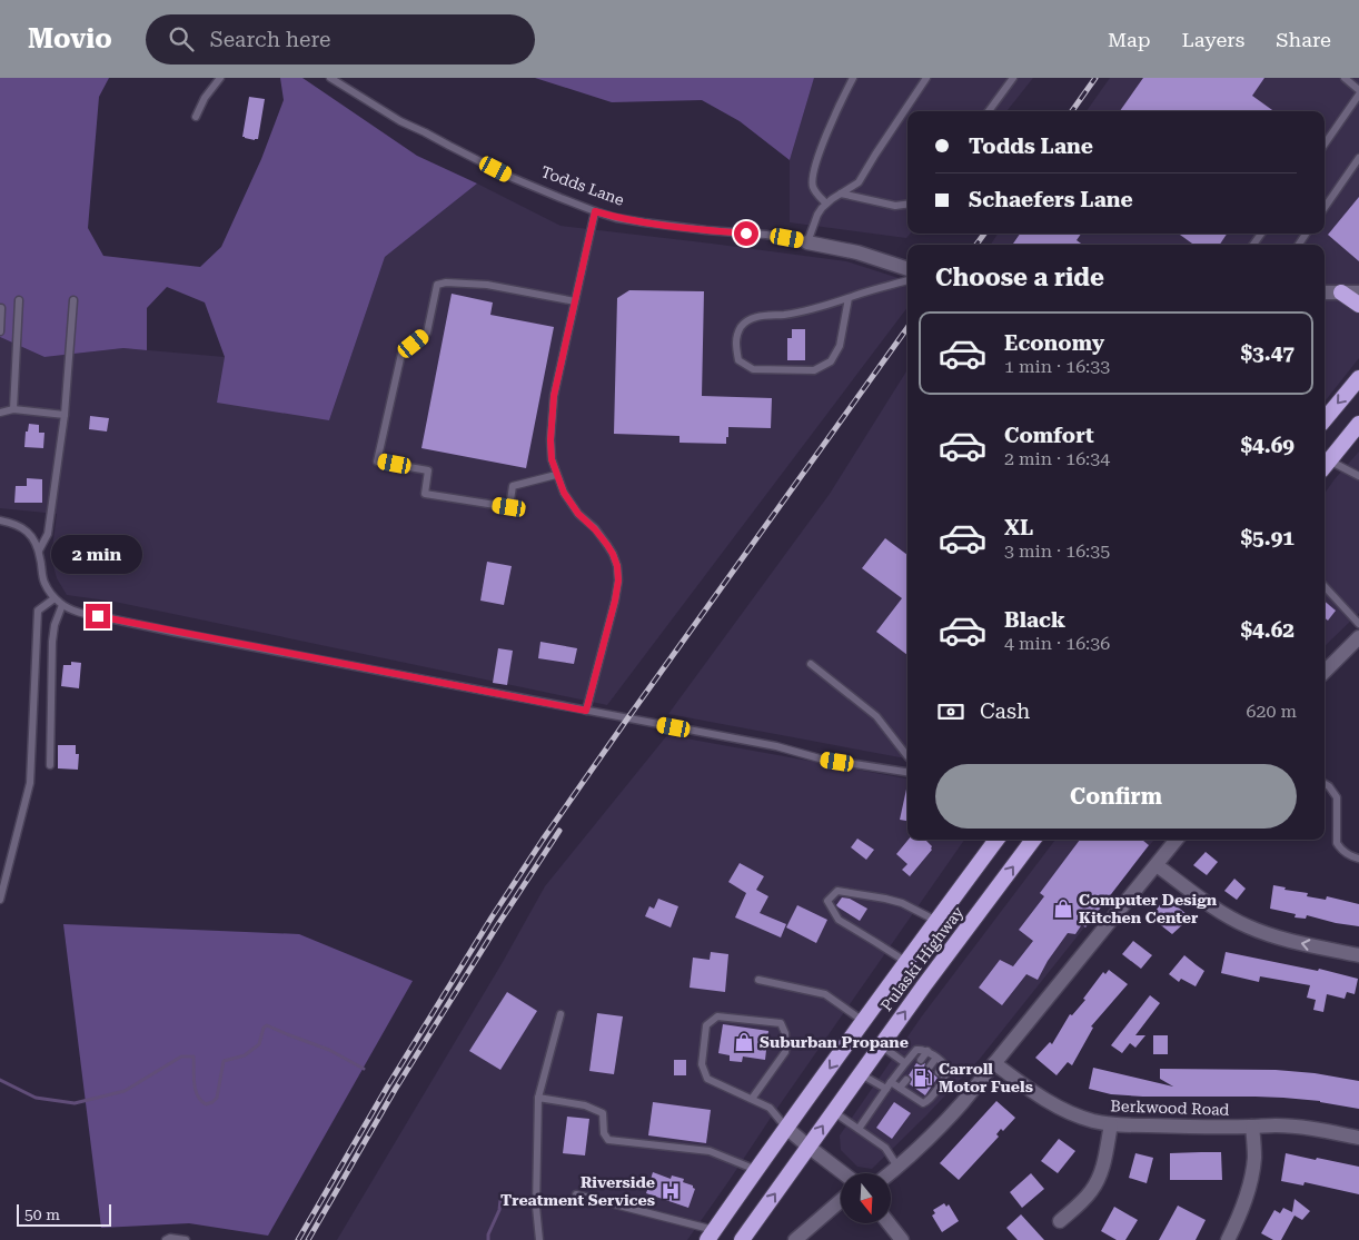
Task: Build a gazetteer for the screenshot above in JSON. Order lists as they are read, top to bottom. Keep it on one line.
{"streets":{"highway":["Pulaski Highway"],"street":["Todds Lane","Berkwood Road"]},"places":{"shop":["Computer Design Kitchen Center","Suburban Propane"],"fuel station":["Carroll Motor Fuels"],"hospital":["Riverside Treatment Services"]},"scale_bar":"50 m","north":"bottom","page":{"header":"Movio","search":"Search here","nav":["Map","Layers","Share"],"banner":["Todds Lane","Schaefers Lane"],"heading":"Choose a ride","list":[{"name":"Economy","note":"1 min · 16:33","value":"$3.47"},{"name":"Comfort","note":"2 min · 16:34","value":"$4.69"},{"name":"XL","note":"3 min · 16:35","value":"$5.91"},{"name":"Black","note":"4 min · 16:36","value":"$4.62"}],"bubble":"2 min","pay":["Cash","620 m"],"buttons":"Confirm","scale":"50 m"}}
